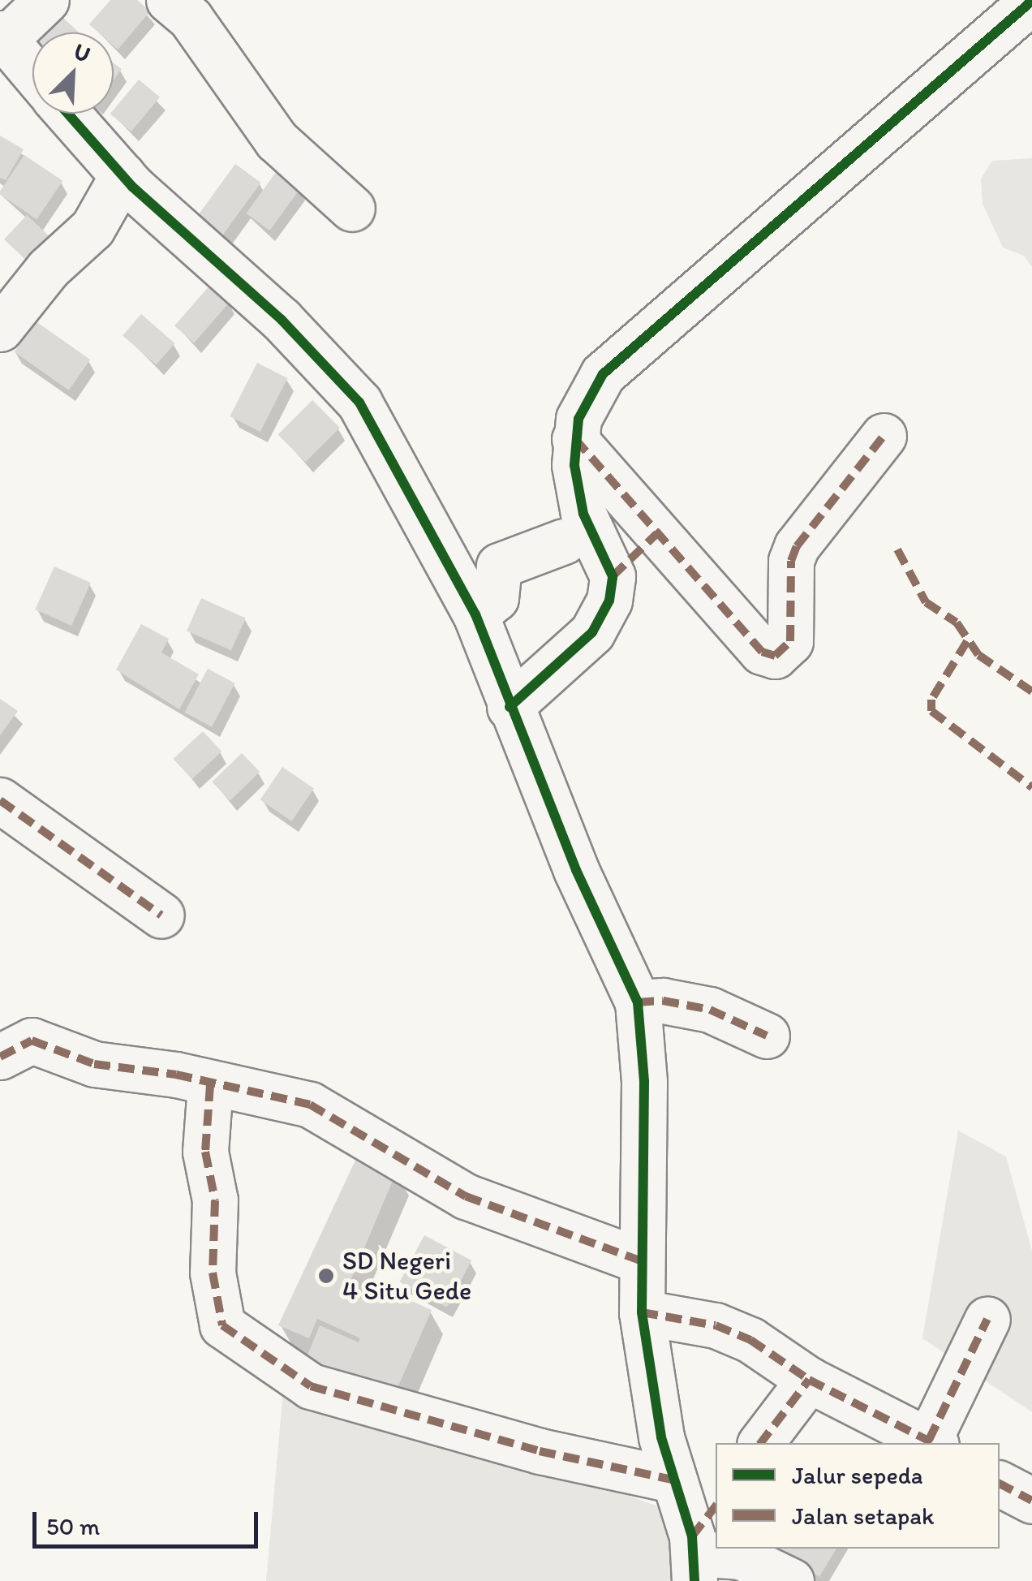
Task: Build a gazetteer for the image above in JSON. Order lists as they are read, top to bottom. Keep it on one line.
{"places":["SD Negeri 4 Situ Gede"],"legend":["Jalur sepeda","Jalan setapak"],"scale_bar":"50 m","north":"top right"}
